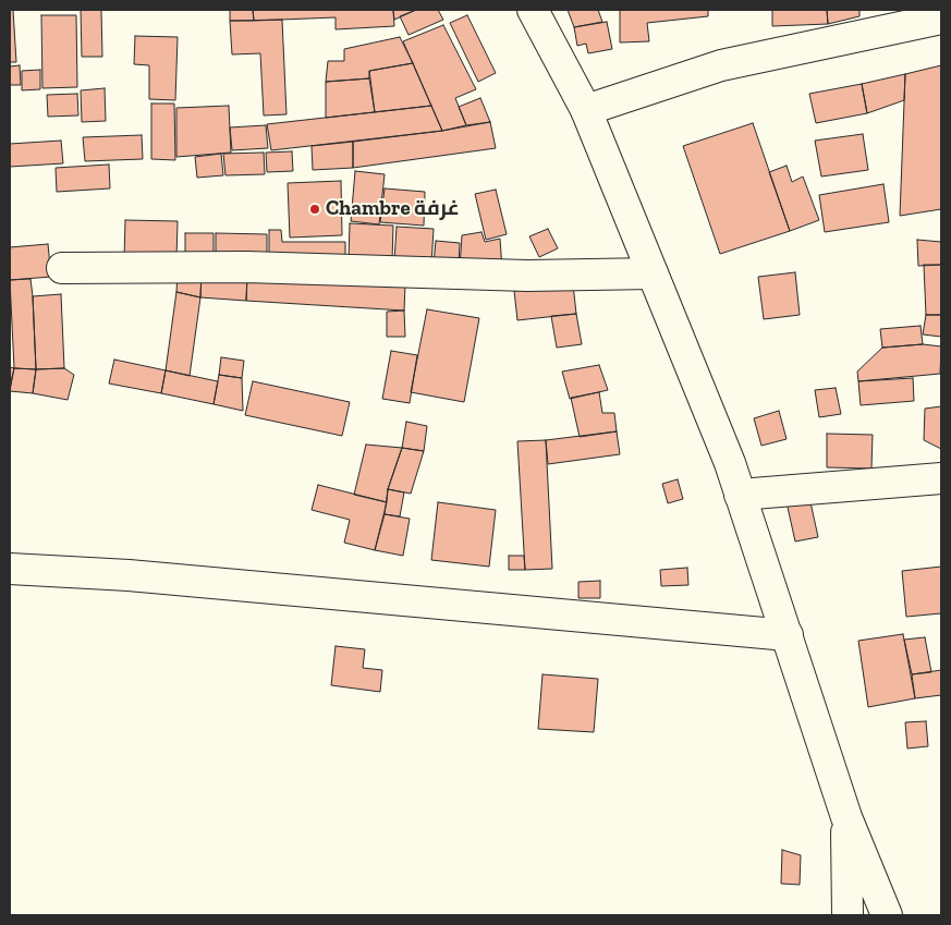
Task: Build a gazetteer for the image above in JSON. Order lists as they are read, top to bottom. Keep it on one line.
{"places":["Chambre غرفة"]}
